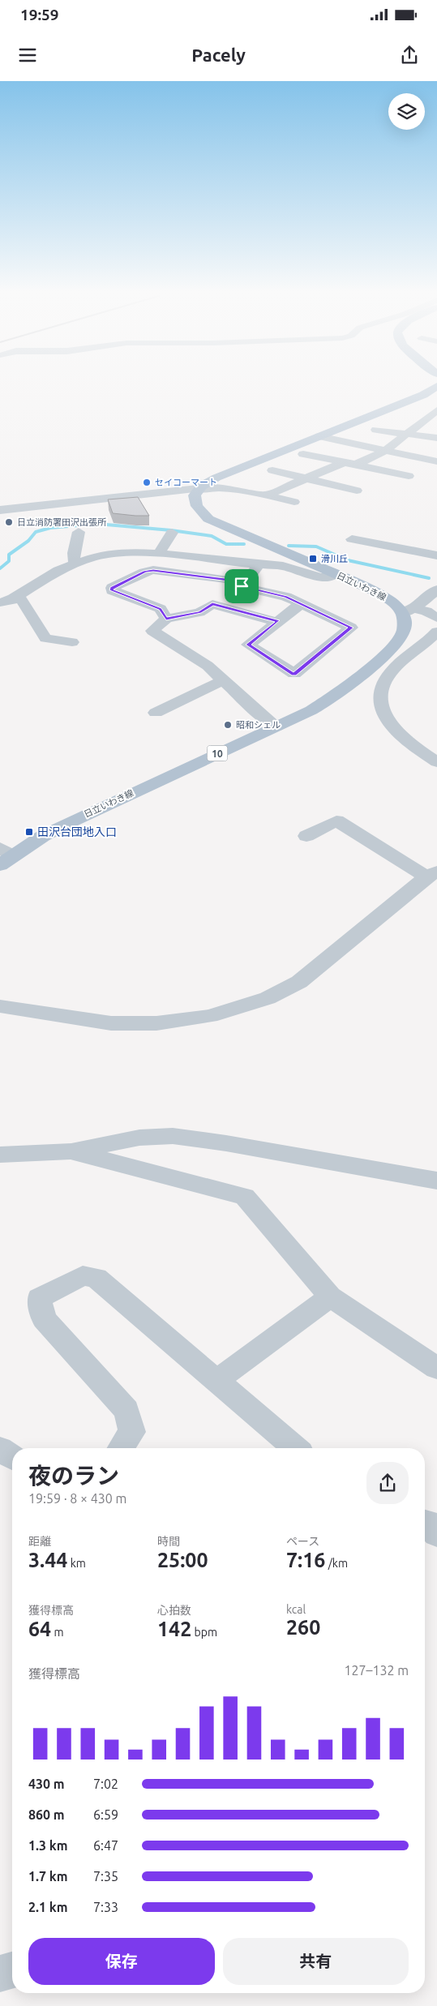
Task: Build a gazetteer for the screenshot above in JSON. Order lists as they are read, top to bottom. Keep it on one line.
{"streets":{"main road":["日立いわき線","10"]},"places":{"other":["セイコーマート","日立消防署田沢出張所","昭和シェル"],"transit":["滑川丘","田沢台団地入口"]},"page":{"status":"19:59","header":"Pacely","heading":["夜のラン","19:59 · 8 × 430 m"],"stats":[["距離","3.44 km"],["時間","25:00"],["ペース","7:16 /km"],["獲得標高","64 m"],["心拍数","142 bpm"],["kcal","260"]],"chart":["獲得標高","127–132 m"],"list":[{"name":"430 m","note":"7:02"},{"name":"860 m","note":"6:59"},{"name":"1.3 km","note":"6:47"},{"name":"1.7 km","note":"7:35"},{"name":"2.1 km","note":"7:33"}],"buttons":["保存","共有"]}}
